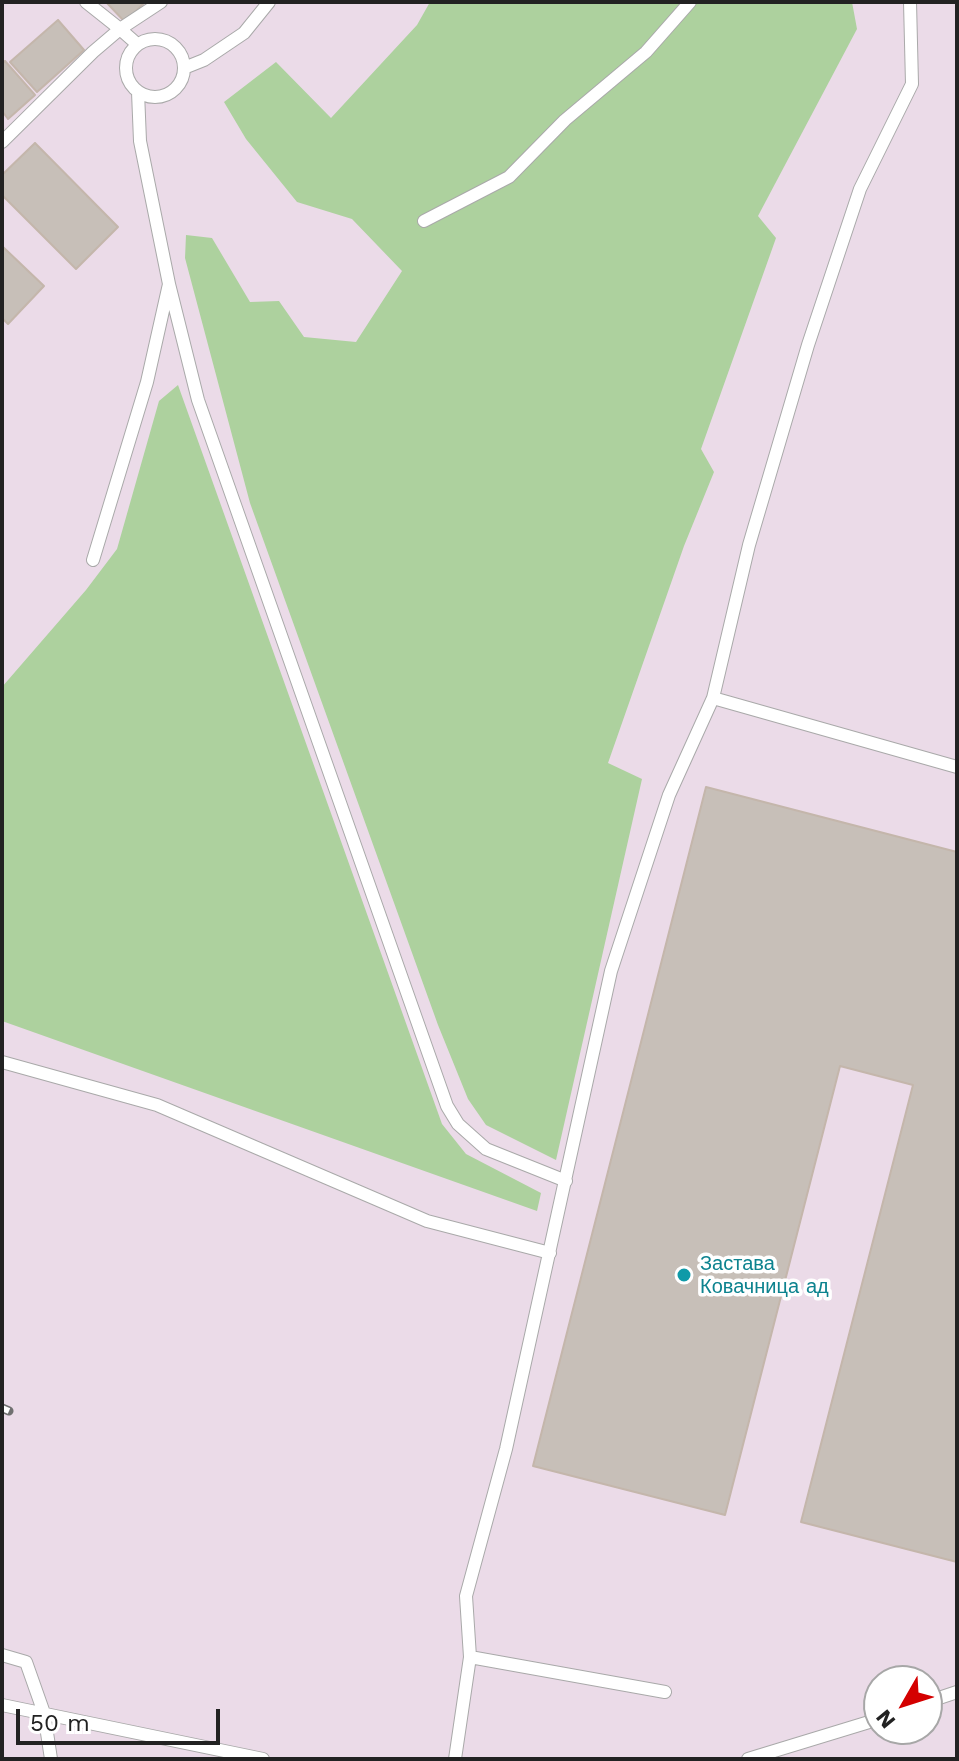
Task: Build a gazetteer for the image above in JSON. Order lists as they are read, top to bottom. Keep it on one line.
{"places":["Застава Ковачница ад"],"scale_bar":"50 m","north":"bottom left"}
